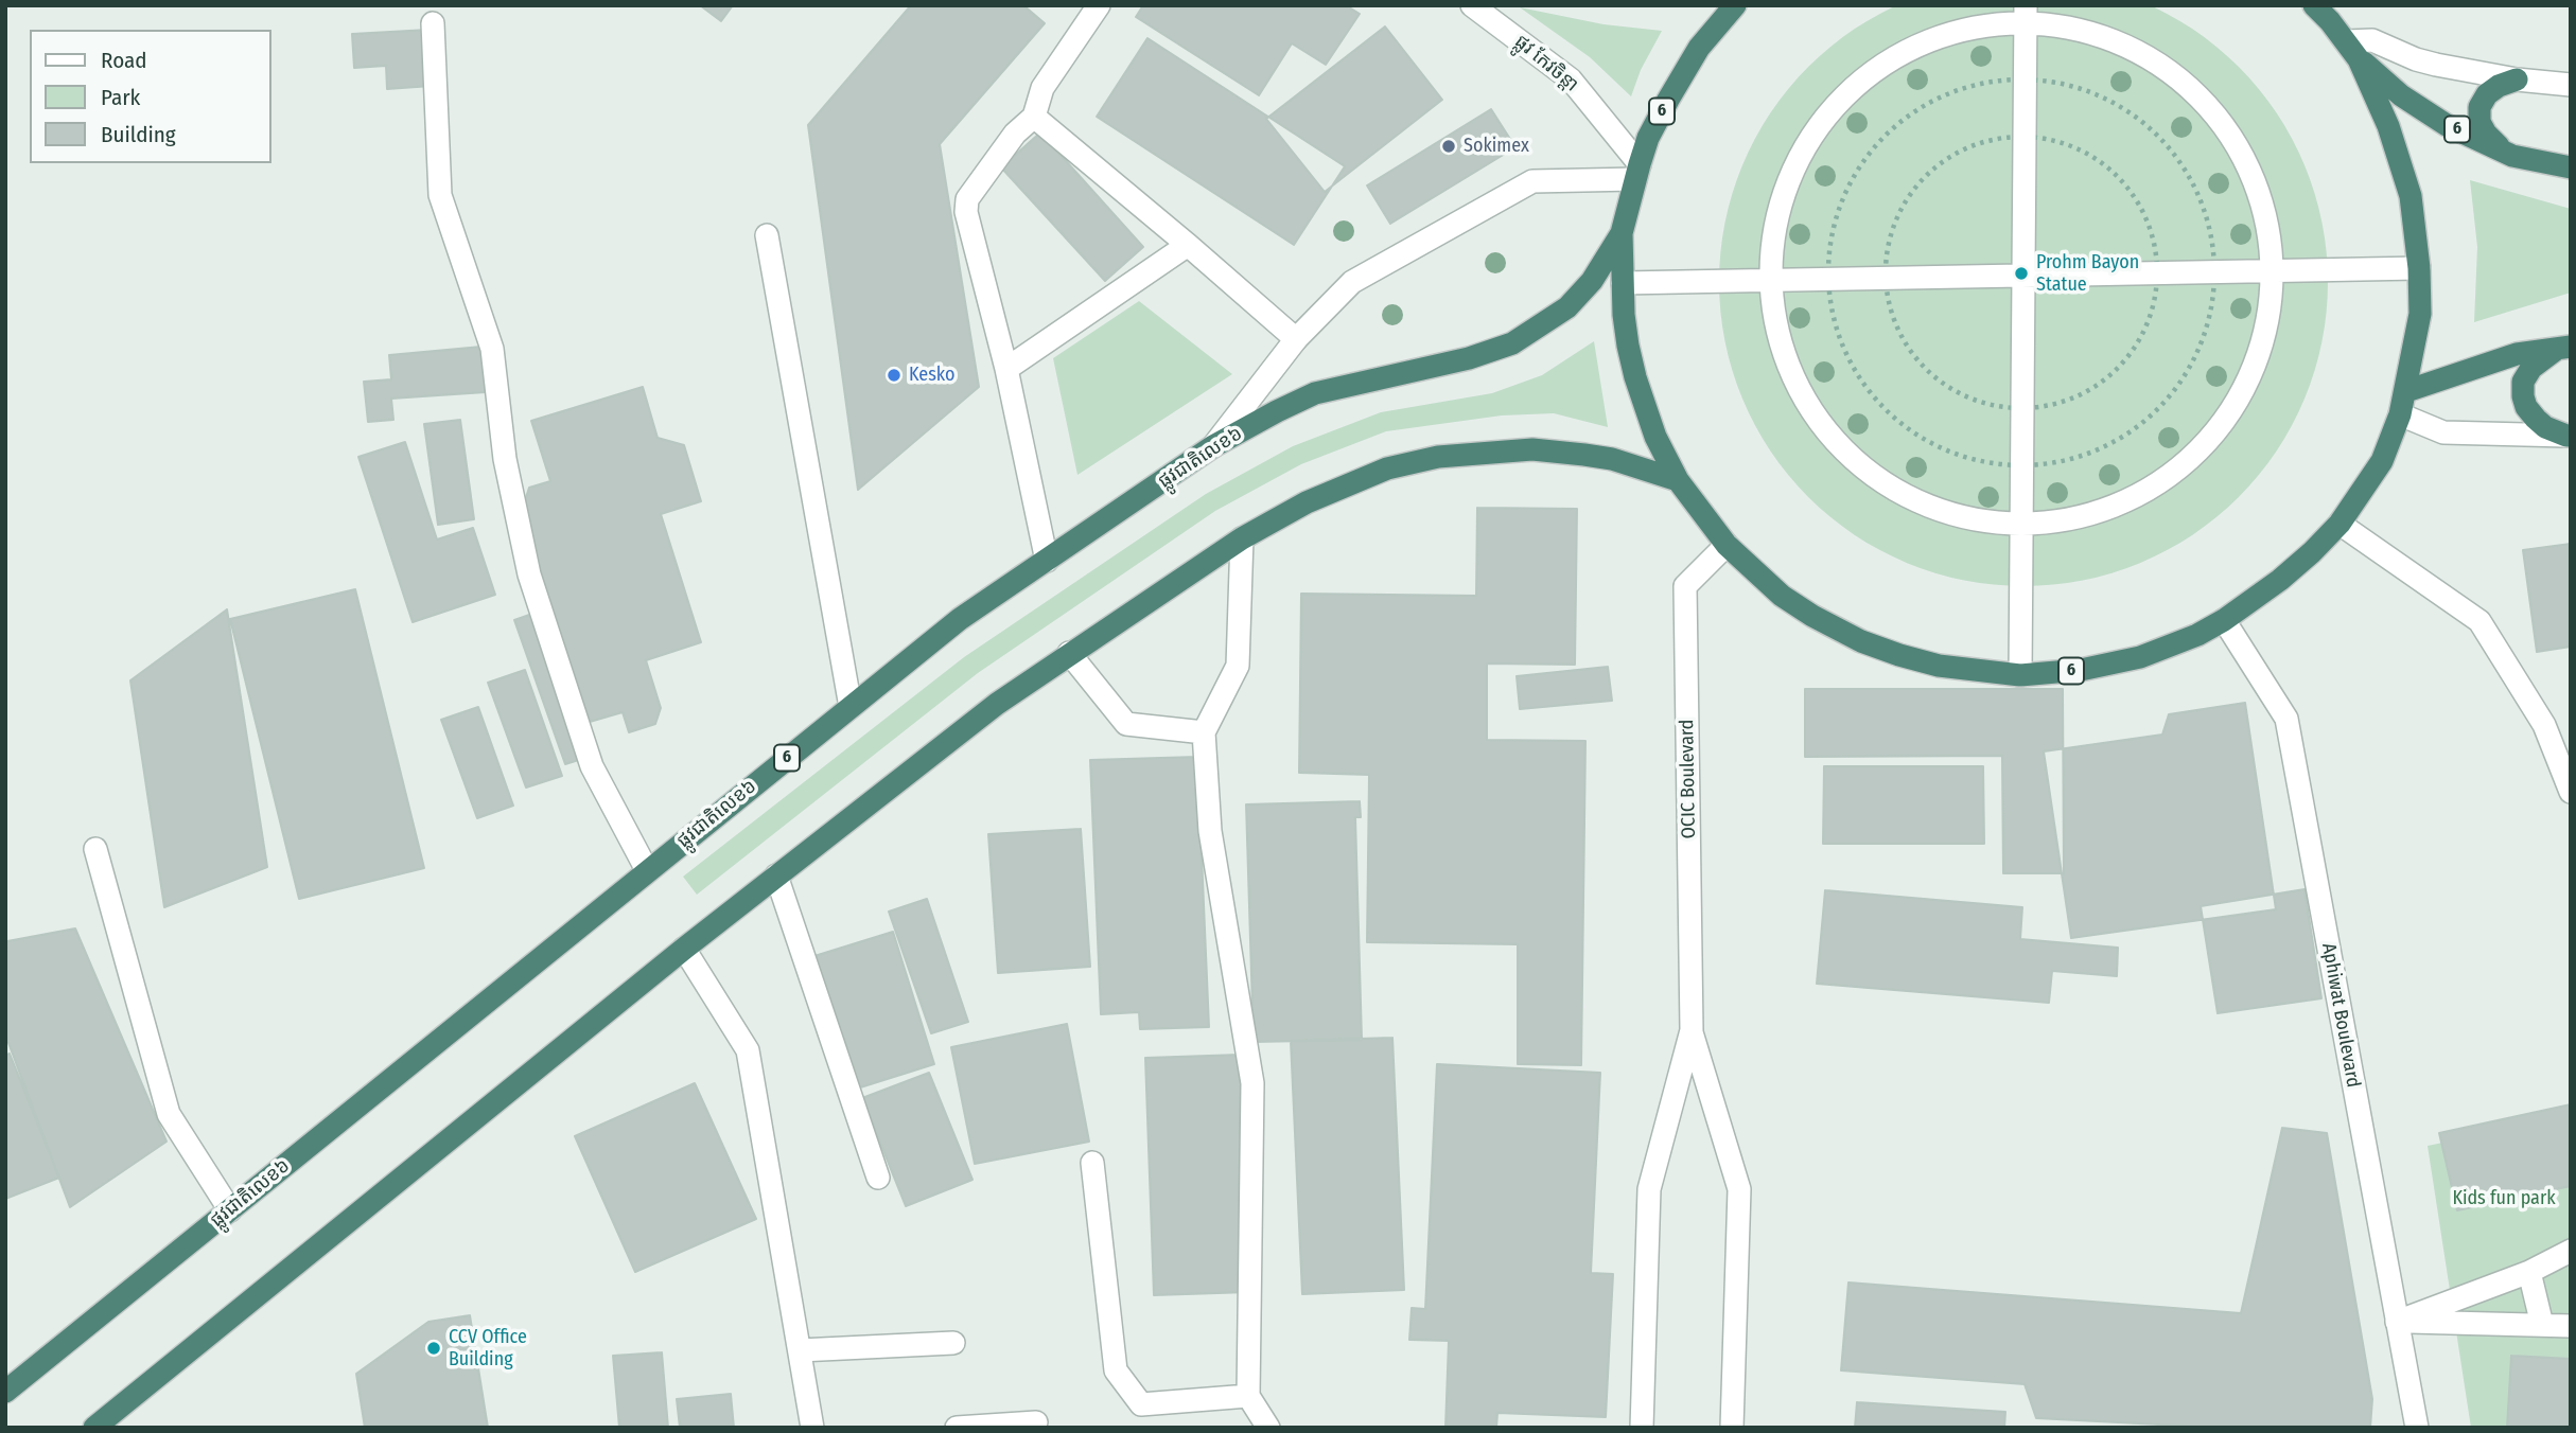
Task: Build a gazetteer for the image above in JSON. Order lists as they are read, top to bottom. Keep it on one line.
{"streets":{"highway":["6","ផ្លូវជាតិលេខ៦"],"street":["ផ្លូវ កែវចិន្តា","OCIC Boulevard","Aphiwat Boulevard"]},"crossings":[["ផ្លូវ កែវចិន្តា","6"],["6","ផ្លូវជាតិលេខ៦"],["6","OCIC Boulevard"],["6","Aphiwat Boulevard"]],"parks":["Kids fun park"],"places":["Sokimex","Prohm Bayon Statue","Kesko","CCV Office Building"],"legend":["Road","Park","Building"]}
